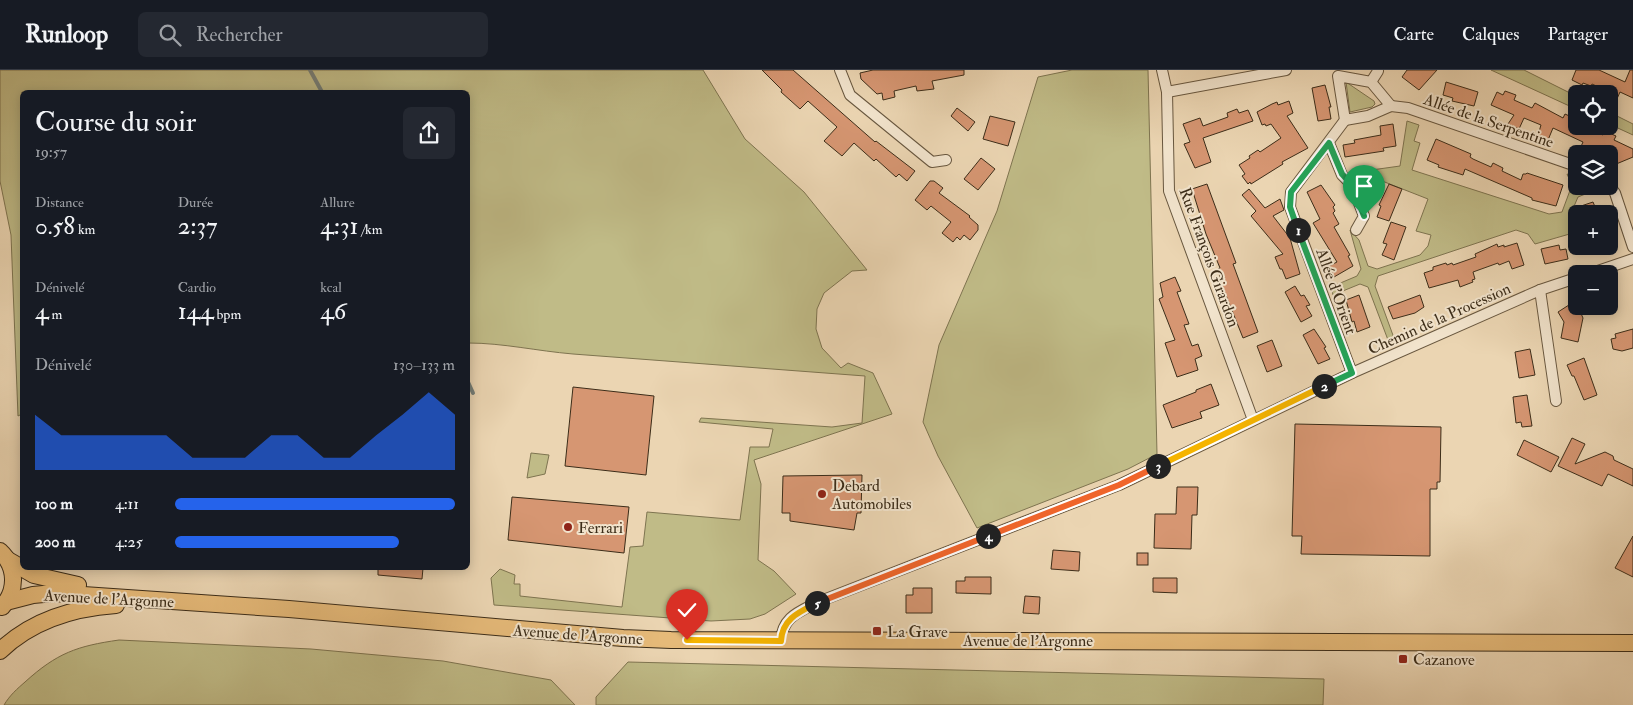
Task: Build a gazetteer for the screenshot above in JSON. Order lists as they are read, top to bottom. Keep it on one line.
{"streets":{"main road":["Avenue de l'Argonne"],"street":["Allée de la Serpentine","Rue François Girardon","Allée d'Orient","Chemin de la Procession"]},"crossings":[["Rue François Girardon","Chemin de la Procession"],["Allée d'Orient","Chemin de la Procession"],["Chemin de la Procession","Avenue de l'Argonne"]],"places":{"other":["Debard Automobiles","Ferrari"],"transit":["La Grave","Cazanove"]},"page":{"header":"Runloop","search":"Rechercher","nav":["Carte","Calques","Partager"],"map_buttons":["+","−"],"heading":["Course du soir","19:57"],"stats":[["Distance","0.58 km"],["Durée","2:37"],["Allure","4:31 /km"],["Dénivelé","4 m"],["Cardio","144 bpm"],["kcal","46"]],"pins":["1","2","3","4","5"],"chart":["Dénivelé","130–133 m"],"list":[{"name":"100 m","note":"4:11"},{"name":"200 m","note":"4:25"}]}}
